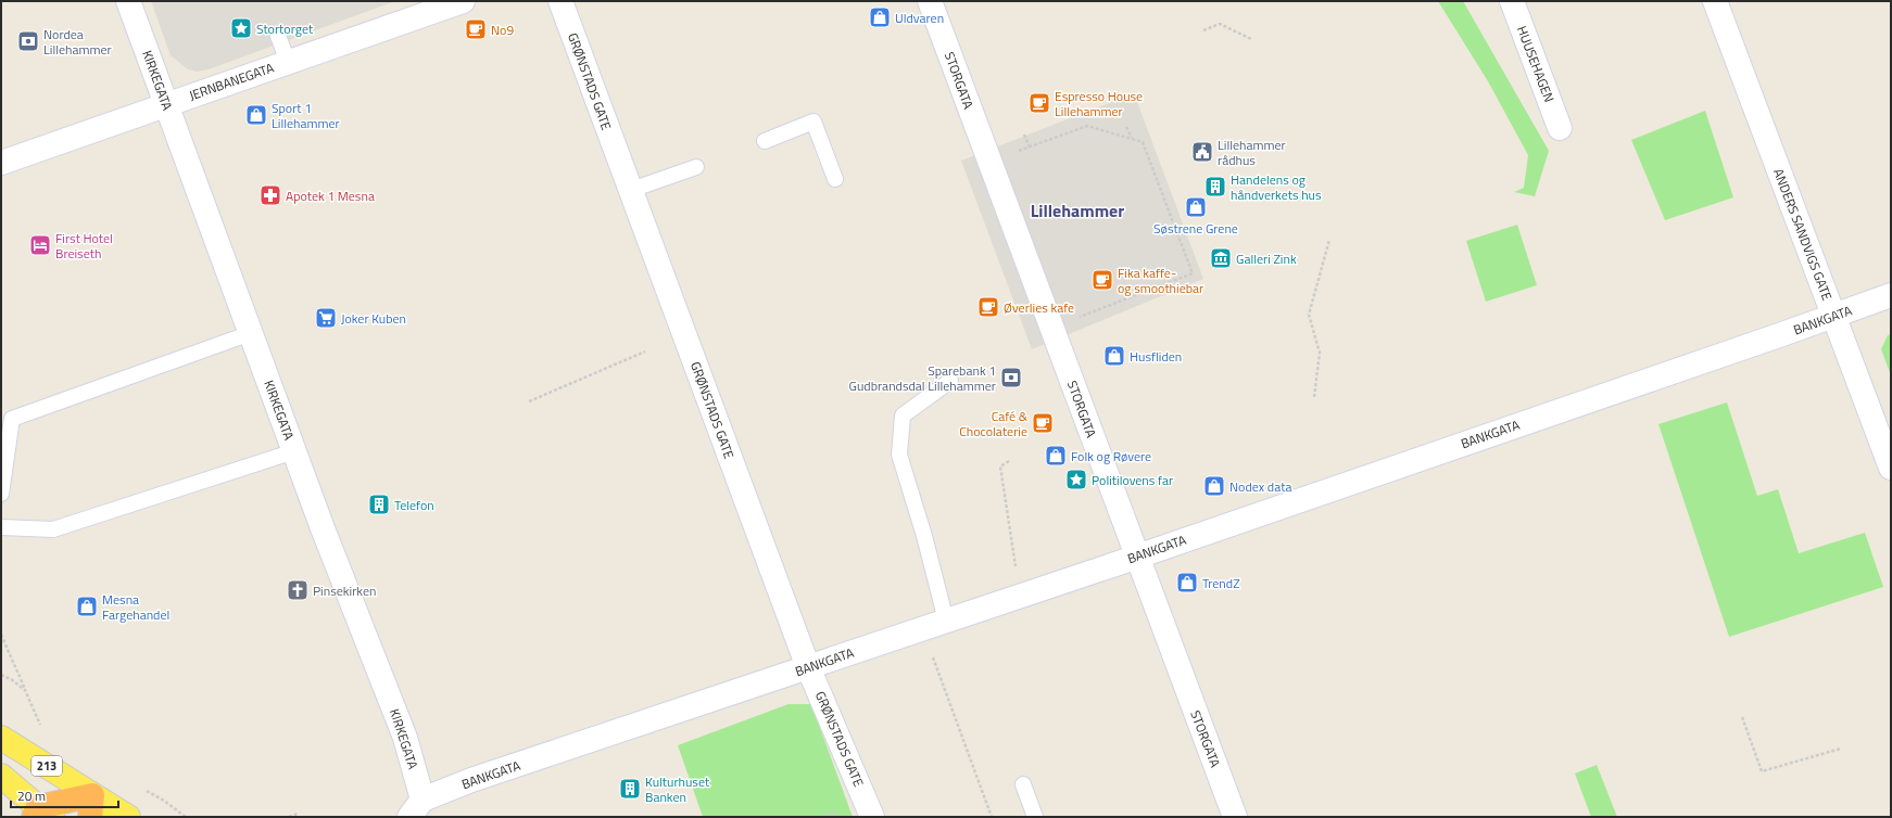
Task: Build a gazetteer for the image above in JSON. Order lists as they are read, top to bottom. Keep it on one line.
{"streets":{"main road":["213"],"street":["HUUSEHAGEN","KIRKEGATA","STORGATA","JERNBANEGATA","GRØNSTADS GATE","ANDERS SANDVIGS GATE","BANKGATA"]},"crossings":[["KIRKEGATA","JERNBANEGATA"],["KIRKEGATA","BANKGATA"],["STORGATA","BANKGATA"],["GRØNSTADS GATE","BANKGATA"],["ANDERS SANDVIGS GATE","BANKGATA"]],"districts":["Lillehammer"],"places":{"shop":["Uldvaren","Sport 1 Lillehammer","Søstrene Grene","Husfliden","Folk og Røvere","Nodex data","TrendZ","Mesna Fargehandel"],"place":["Stortorget","Politilovens far"],"cafe":["No9","Espresso House Lillehammer","Fika kaffe- og smoothiebar","Øverlies kafe","Café & Chocolaterie"],"bank":["Nordea Lillehammer","Sparebank 1 Gudbrandsdal Lillehammer"],"public building":["Lillehammer rådhus"],"building":["Handelens og håndverkets hus","Telefon","Kulturhuset Banken"],"pharmacy":["Apotek 1 Mesna"],"hotel":["First Hotel Breiseth"],"museum":["Galleri Zink"],"supermarket":["Joker Kuben"],"church":["Pinsekirken"]},"scale_bar":"20 m"}
